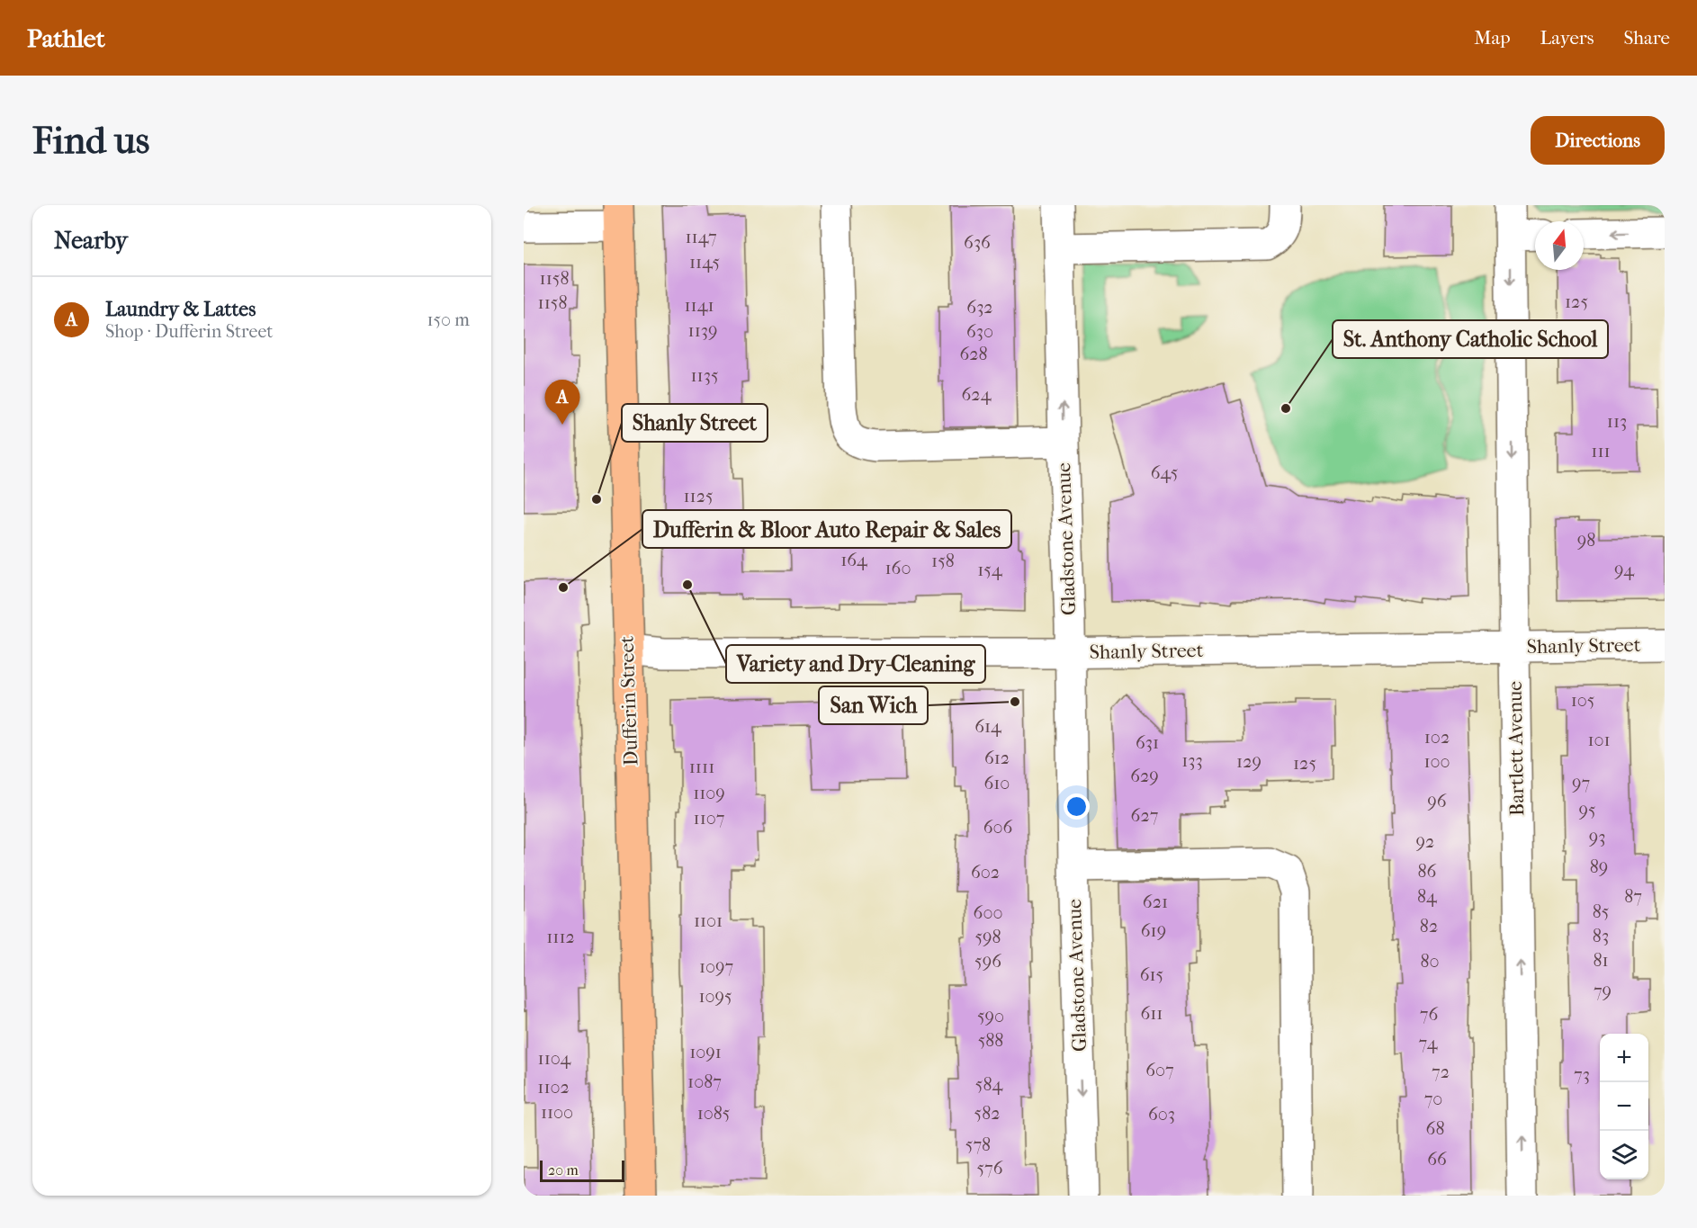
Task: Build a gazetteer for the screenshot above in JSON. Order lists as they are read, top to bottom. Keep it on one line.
{"streets":{"main road":["Dufferin Street"],"street":["Gladstone Avenue","Shanly Street","Bartlett Avenue"]},"crossings":[["Gladstone Avenue","Shanly Street"],["Shanly Street","Dufferin Street"],["Shanly Street","Bartlett Avenue"]],"places":["St. Anthony Catholic School","Shanly Street","Variety and Dry-Cleaning","Dufferin & Bloor Auto Repair & Sales","San Wich"],"house_numbers":["1147","636","1145","1158","125","1158","1141","632","1139","630","628","1135","624","113","111","645","1125","98","164","158","160","154","94","105","614","102","101","631","612","133","129","100","125","1111","629","610","97","1109","96","95","627","1107","606","93","92","89","86","602","84","87","621","85","600","1101","82","619","83","1112","598","81","596","80","1097","615","79","1095","611","76","590","588","74","1091","1104","607","72","73","1087","584","1102","70","1100","1085","582","603","68","578","66","576"],"scale_bar":"20 m","north":"top","page":{"header":"Pathlet","nav":["Map","Layers","Share"],"buttons":"Directions","title":"Find us","heading":"Nearby","list":[{"mark":"A","name":"Laundry & Lattes","note":"Shop · Dufferin Street","value":"150 m"}],"pins":"A","map_buttons":["+","−"],"scale":"20 m"}}
